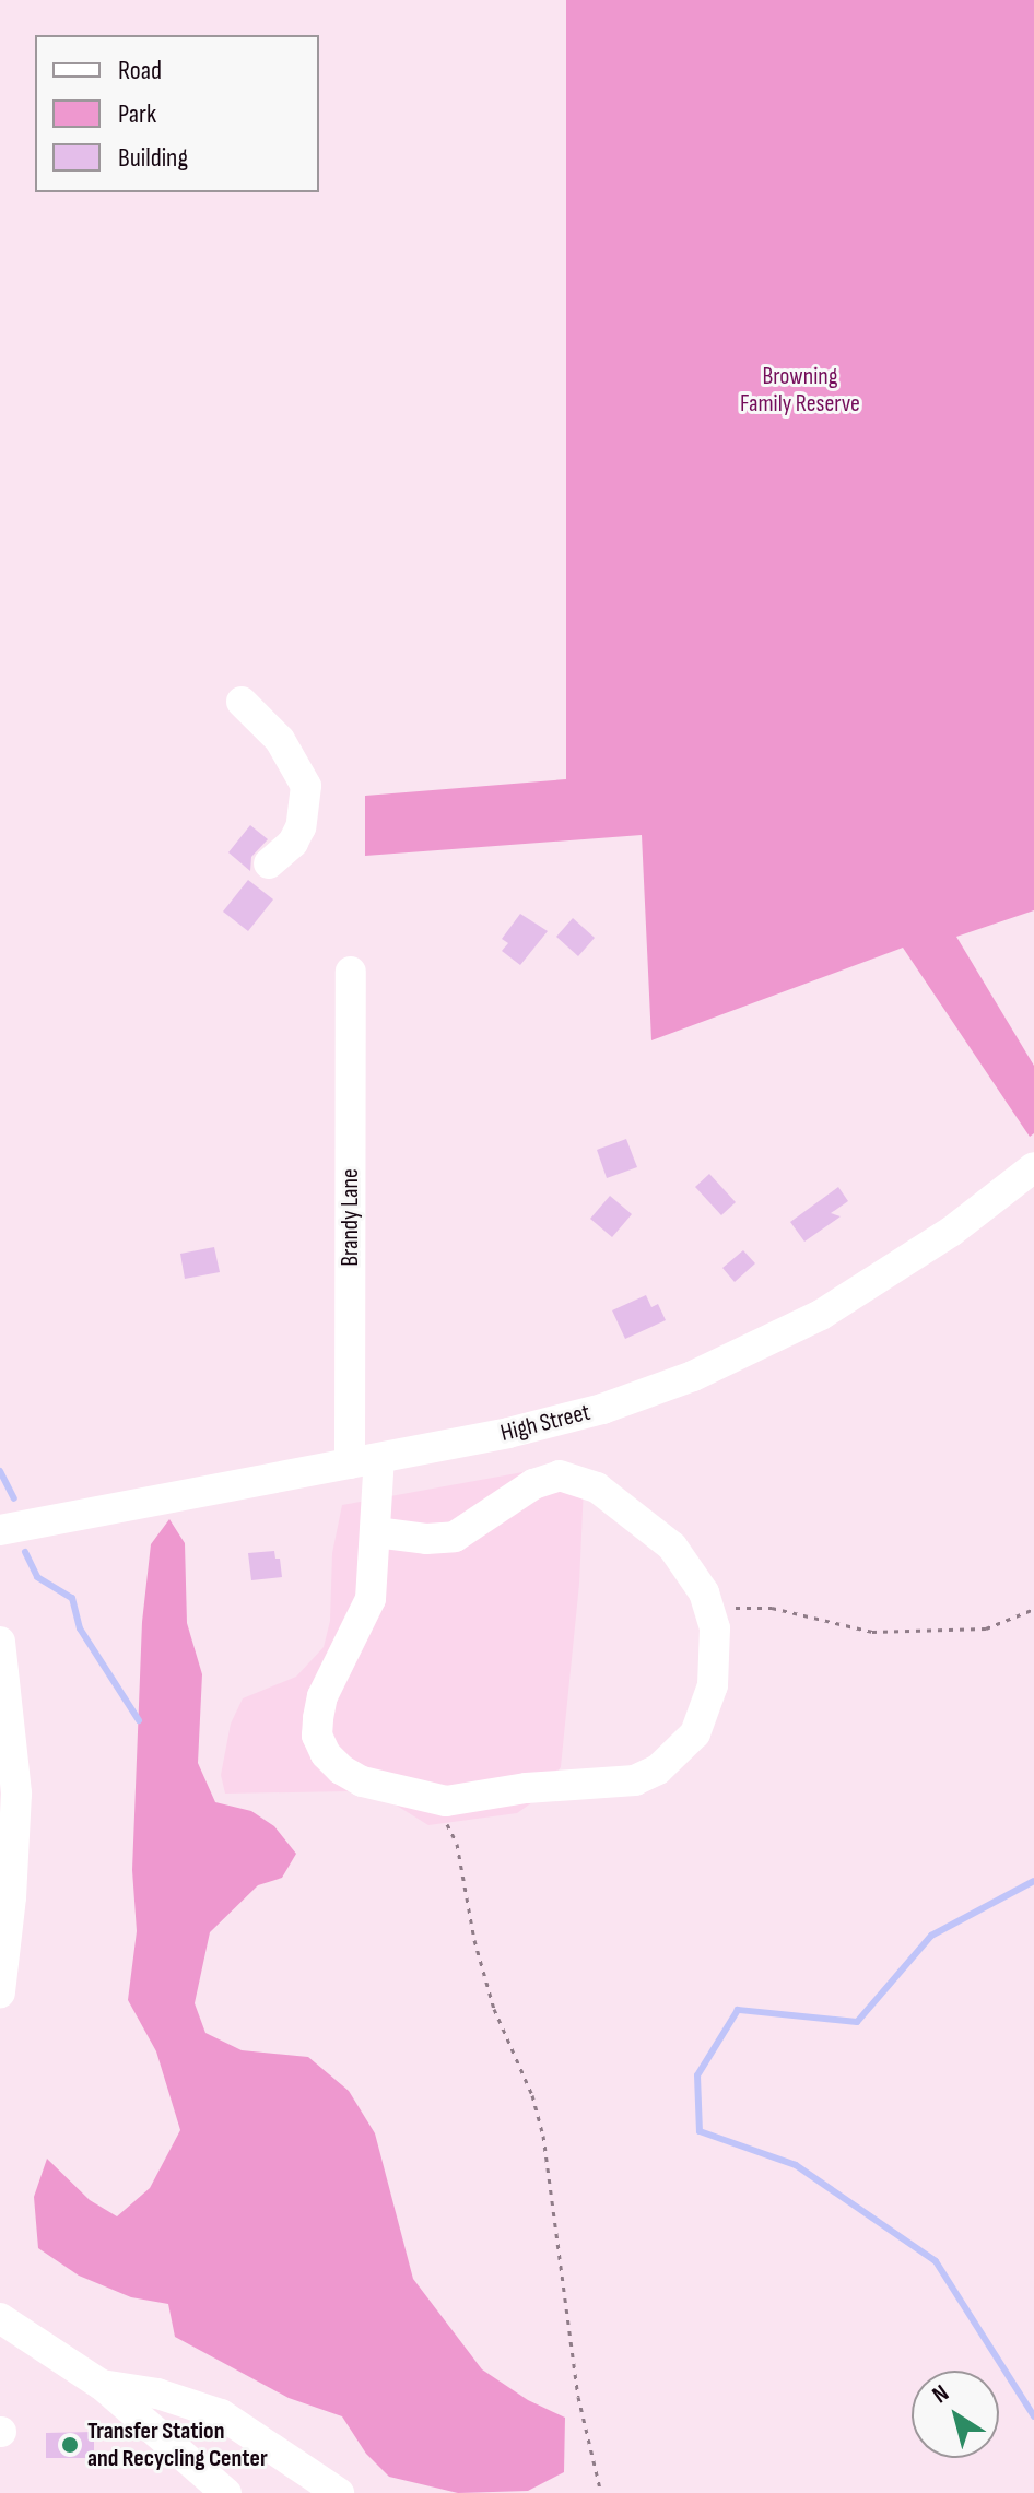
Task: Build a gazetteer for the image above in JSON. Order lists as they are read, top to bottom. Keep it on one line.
{"streets":{"street":["Brandy Lane","High Street"]},"crossings":[["Brandy Lane","High Street"]],"parks":["Browning Family Reserve"],"places":["Transfer Station and Recycling Center"],"legend":["Road","Park","Building"],"north":"top left"}
